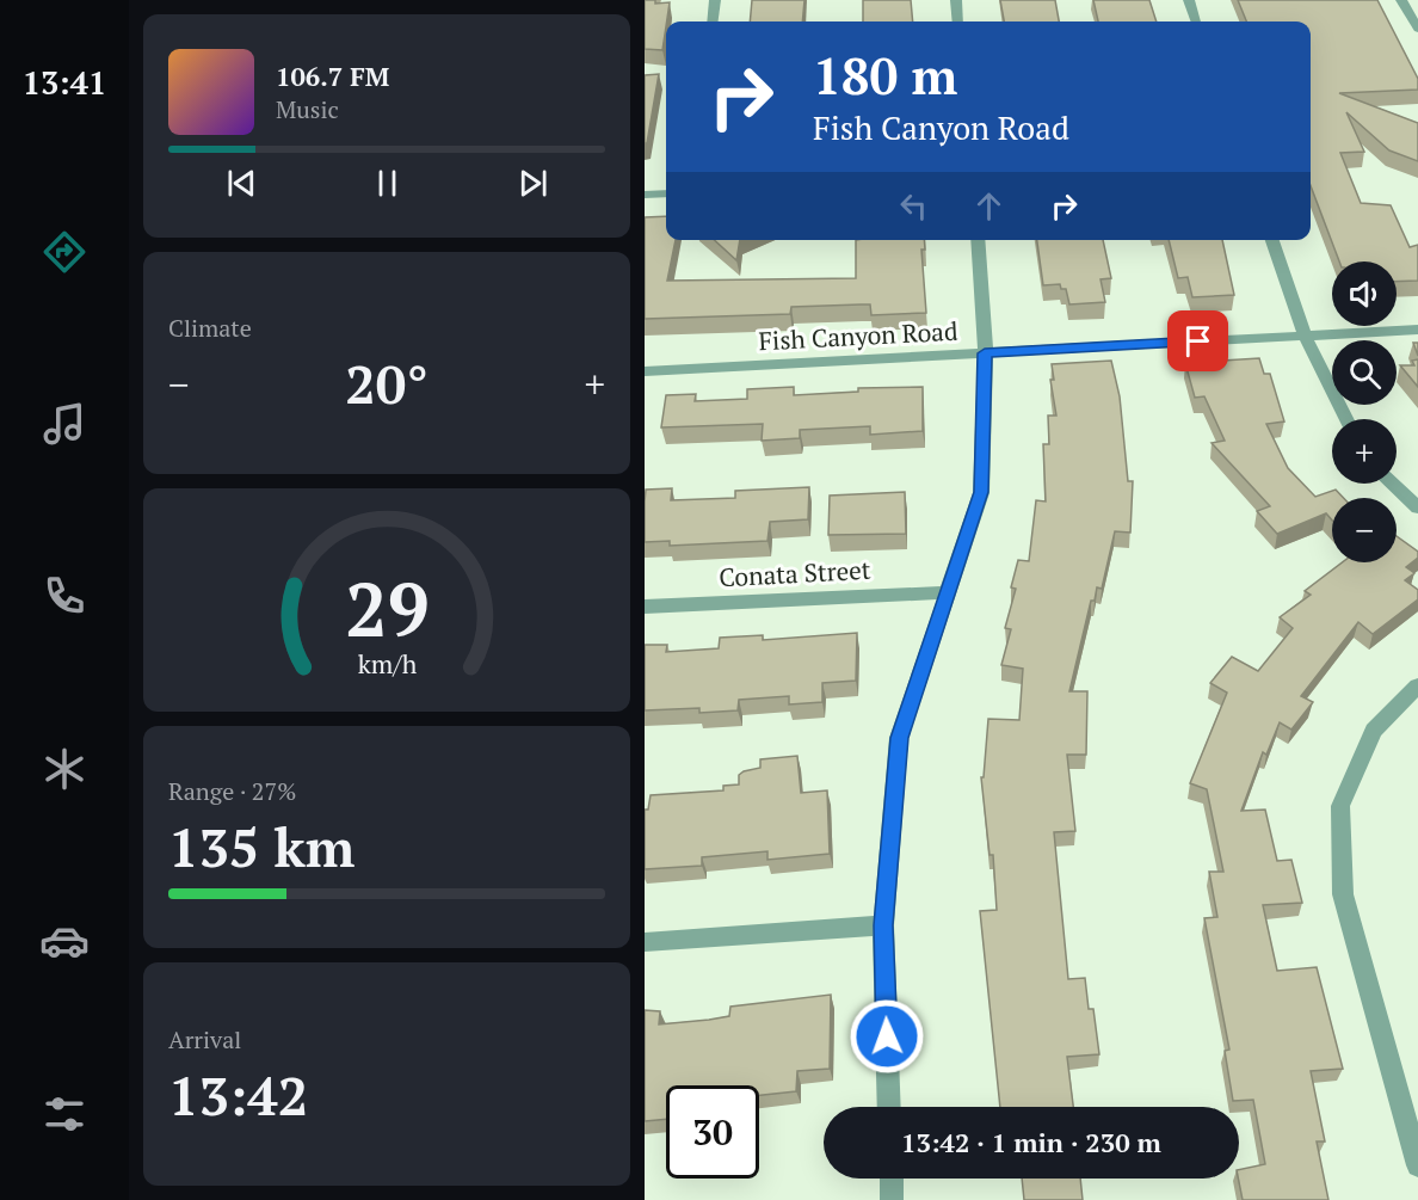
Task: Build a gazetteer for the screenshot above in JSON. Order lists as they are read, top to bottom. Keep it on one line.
{"streets":{"street":["Fish Canyon Road","Conata Street"]},"page":{"tabs":"13:41","turn":["180 m","Fish Canyon Road"],"song":["106.7 FM","Music"],"tile":["Climate",["Range · 27%","135 km"],["Arrival","13:42"]],"map_buttons":["+","−"],"heat":["−","20°","+"],"limit":"30","trip":"13:42 · 1 min · 230 m","gauge":["29","km/h"]}}
